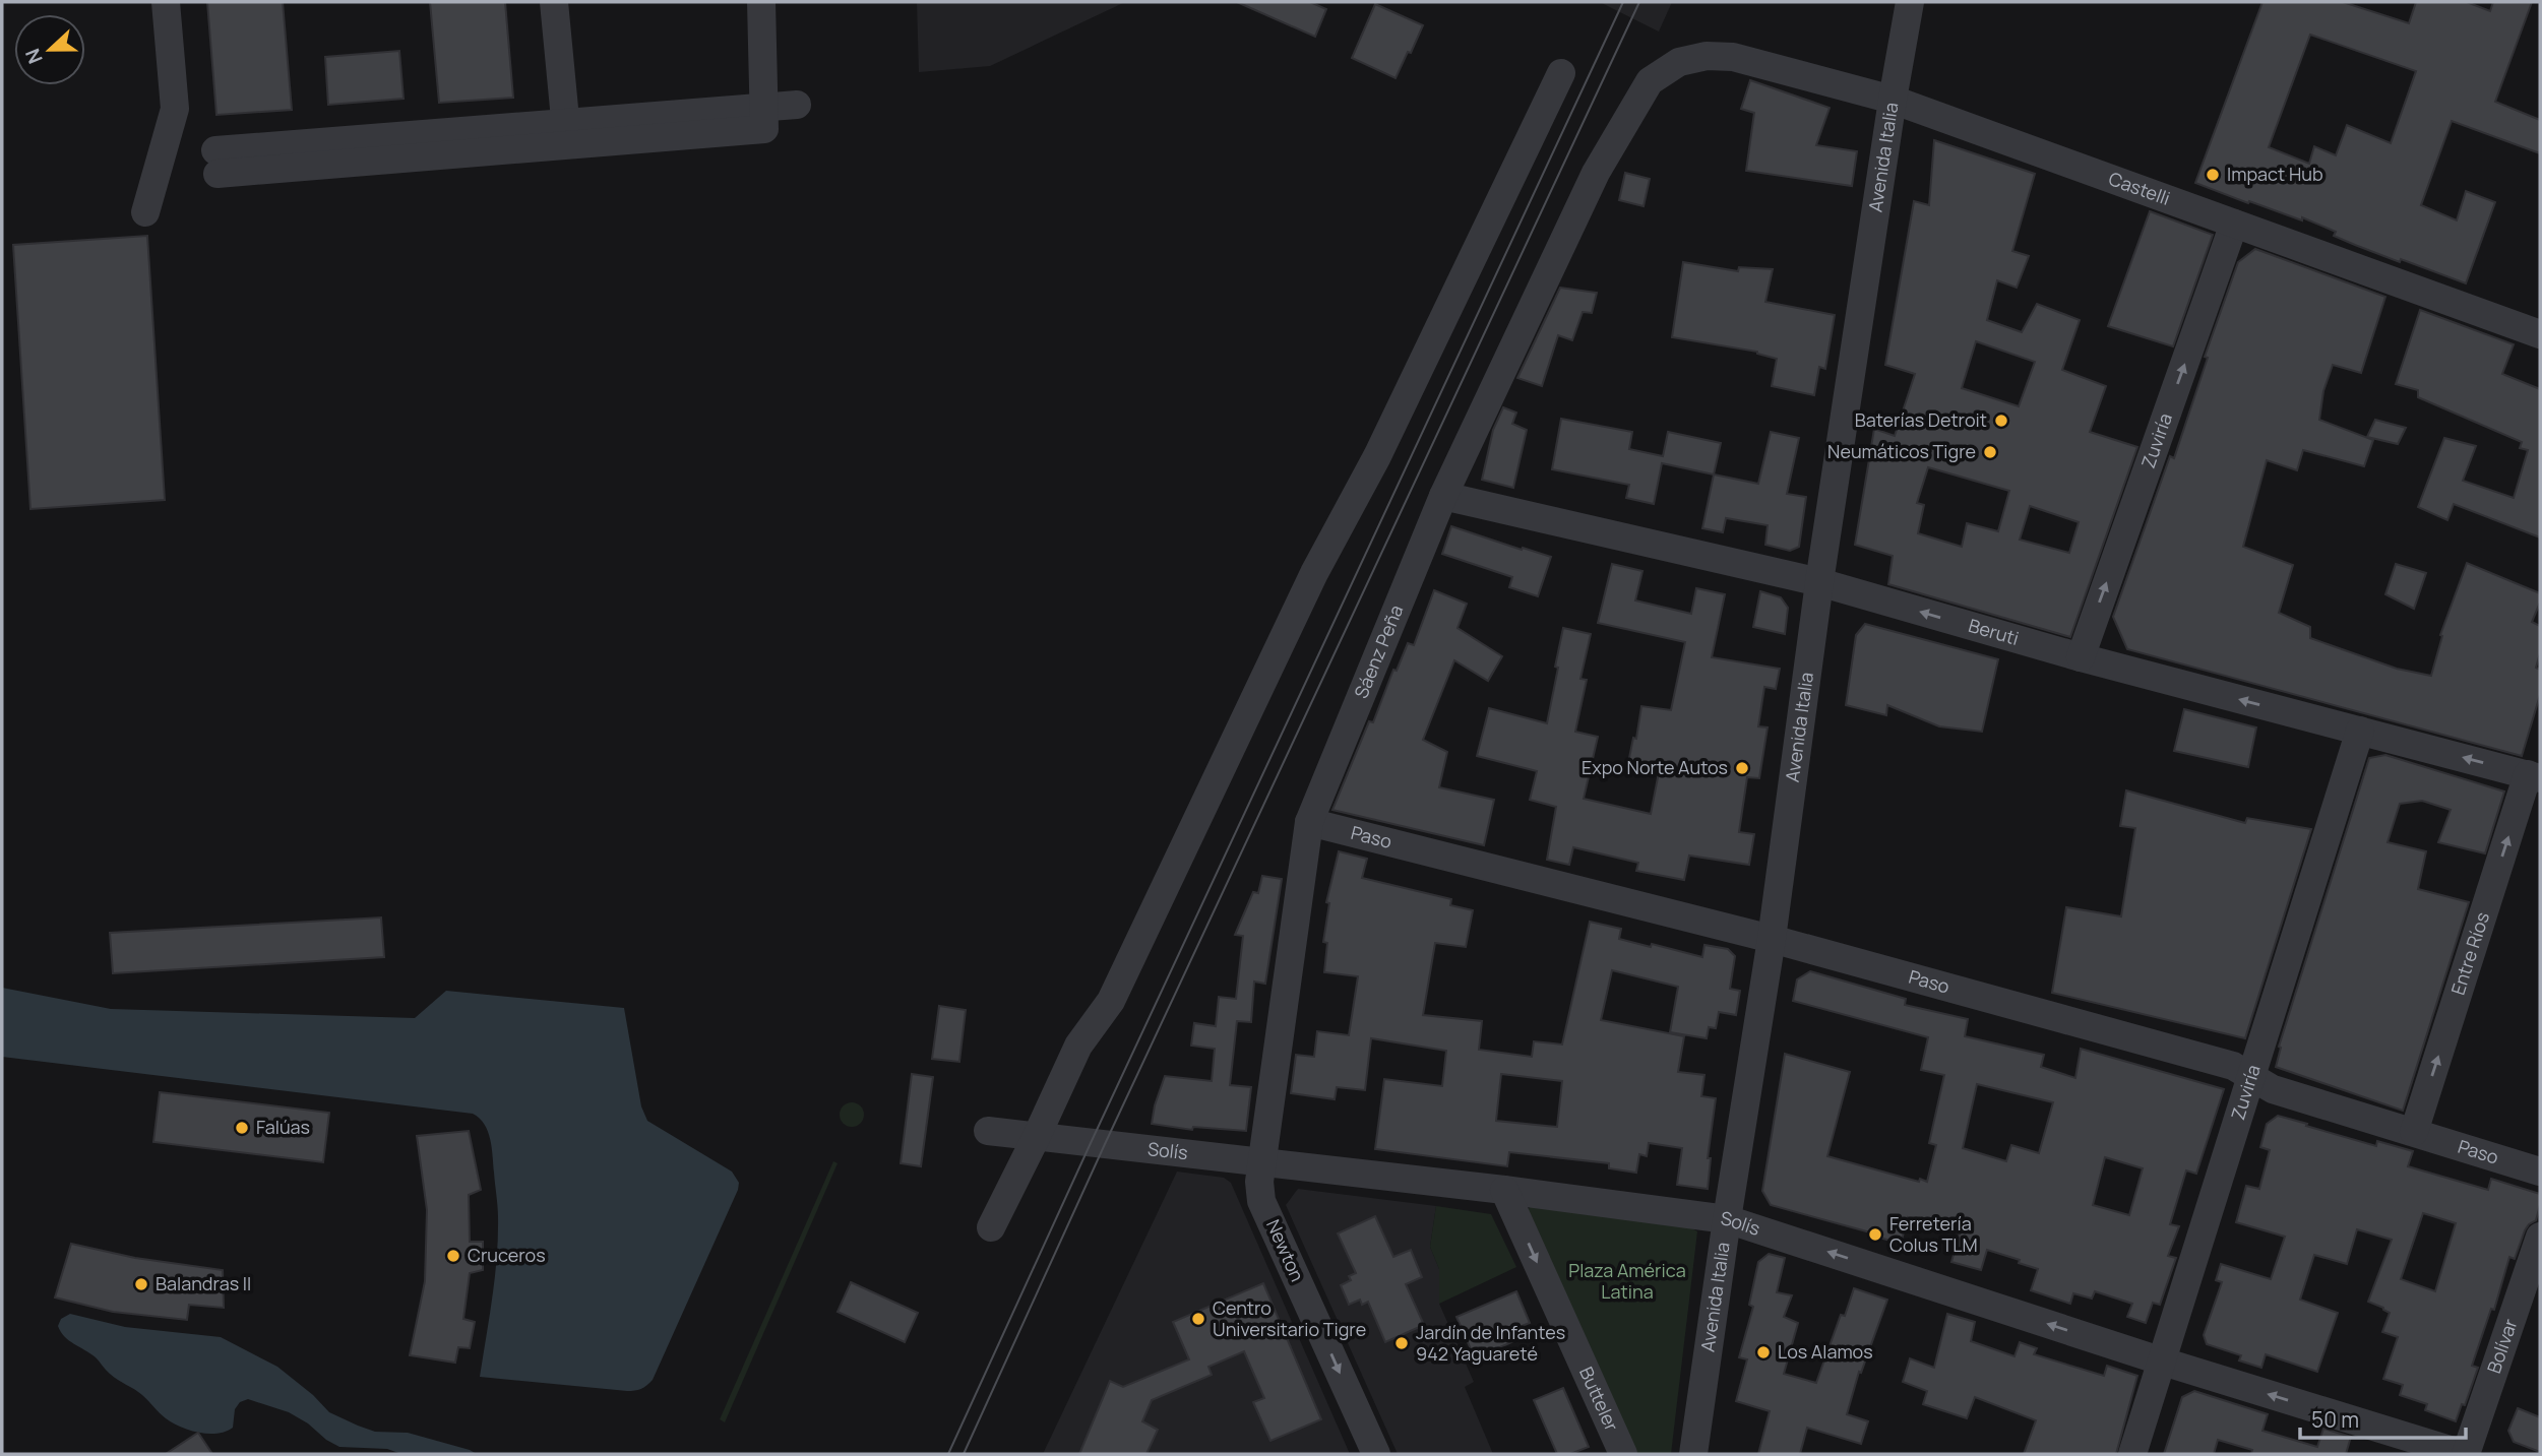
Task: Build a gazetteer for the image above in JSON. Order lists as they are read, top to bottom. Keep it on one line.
{"streets":{"street":["Avenida Italia","Castelli","Zuviría","Beruti","Sáenz Peña","Paso","Entre Ríos","Solís","Newton","Bolívar","Butteler"]},"crossings":[["Avenida Italia","Castelli"],["Avenida Italia","Beruti"],["Avenida Italia","Paso"],["Avenida Italia","Solís"],["Castelli","Zuviría"],["Castelli","Sáenz Peña"],["Zuviría","Beruti"],["Zuviría","Paso"],["Zuviría","Solís"],["Beruti","Sáenz Peña"],["Beruti","Entre Ríos"],["Sáenz Peña","Paso"],["Sáenz Peña","Solís"],["Sáenz Peña","Newton"],["Paso","Entre Ríos"],["Solís","Newton"],["Solís","Bolívar"],["Solís","Butteler"]],"one_way":["Zuviría","Beruti","Entre Ríos","Solís","Newton","Butteler"],"parks":["Plaza América Latina"],"places":["Impact Hub","Baterías Detroit","Neumáticos Tigre","Expo Norte Autos","Falúas","Ferretería Colus TLM","Cruceros","Balandras II","Centro Universitario Tigre","Jardín de Infantes 942 Yaguareté","Los Alamos"],"scale_bar":"50 m","north":"left"}
